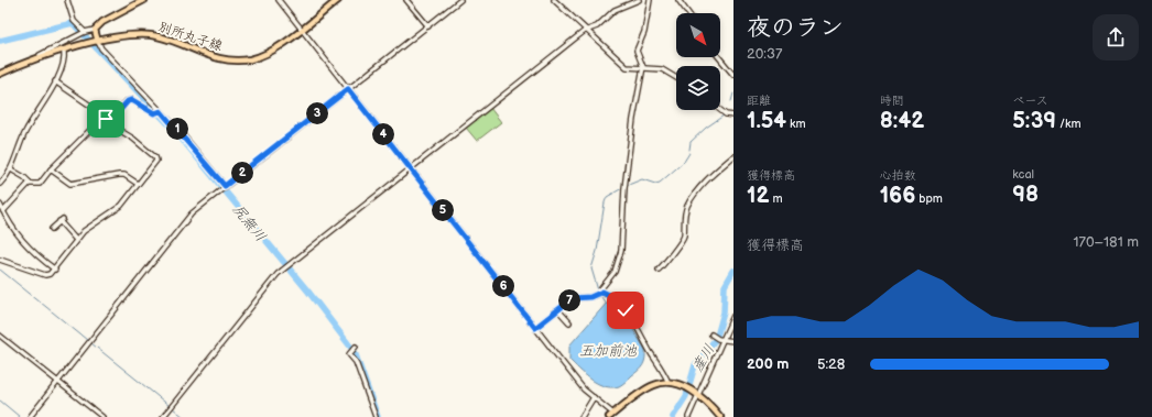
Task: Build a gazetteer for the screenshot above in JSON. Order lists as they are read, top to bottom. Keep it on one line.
{"streets":{"main road":["別所丸子線"]},"water":["尻無川","五加前池","産川"],"north":"bottom right","page":{"heading":["夜のラン","20:37"],"stats":[["距離","1.54 km"],["時間","8:42"],["ペース","5:39 /km"],["獲得標高","12 m"],["心拍数","166 bpm"],["kcal","98"]],"pins":["3","1","4","2","5","6","7"],"chart":["獲得標高","170–181 m"],"list":[{"name":"200 m","note":"5:28"}]}}
